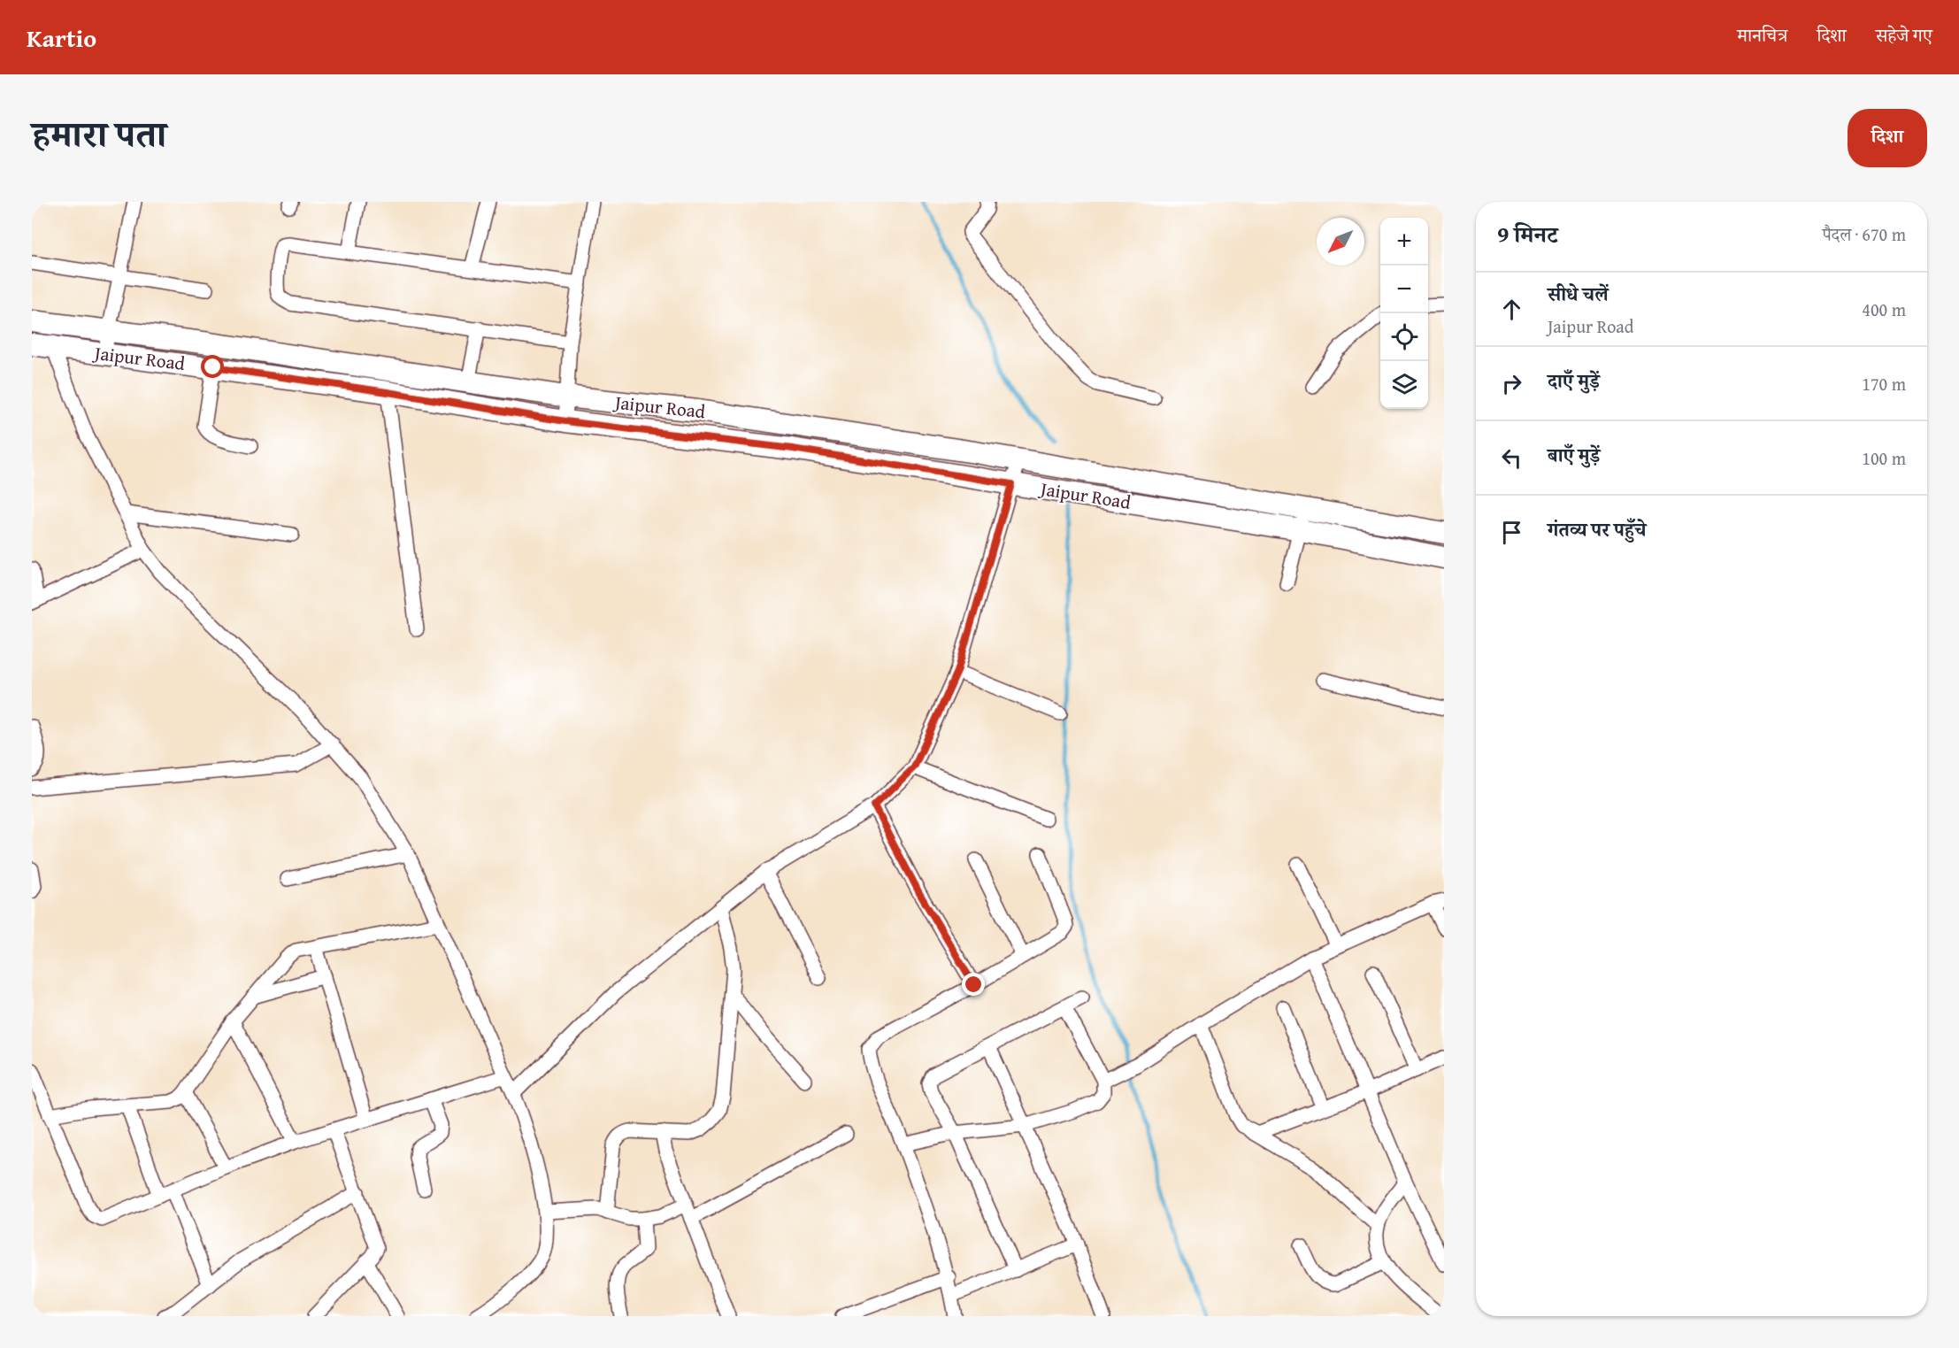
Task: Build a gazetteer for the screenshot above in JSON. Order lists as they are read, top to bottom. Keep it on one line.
{"streets":{"main road":["Jaipur Road"]},"north":"bottom left","page":{"header":"Kartio","nav":["मानचित्र","दिशा","सहेजे गए"],"title":"हमारा पता","buttons":"दिशा","heading":["9 मिनट","पैदल · 670 m"],"map_buttons":["+","−"],"list":[["सीधे चलें","Jaipur Road","400 m"],["दाएँ मुड़ें","170 m"],["बाएँ मुड़ें","100 m"],"गंतव्य पर पहुँचे"]}}
